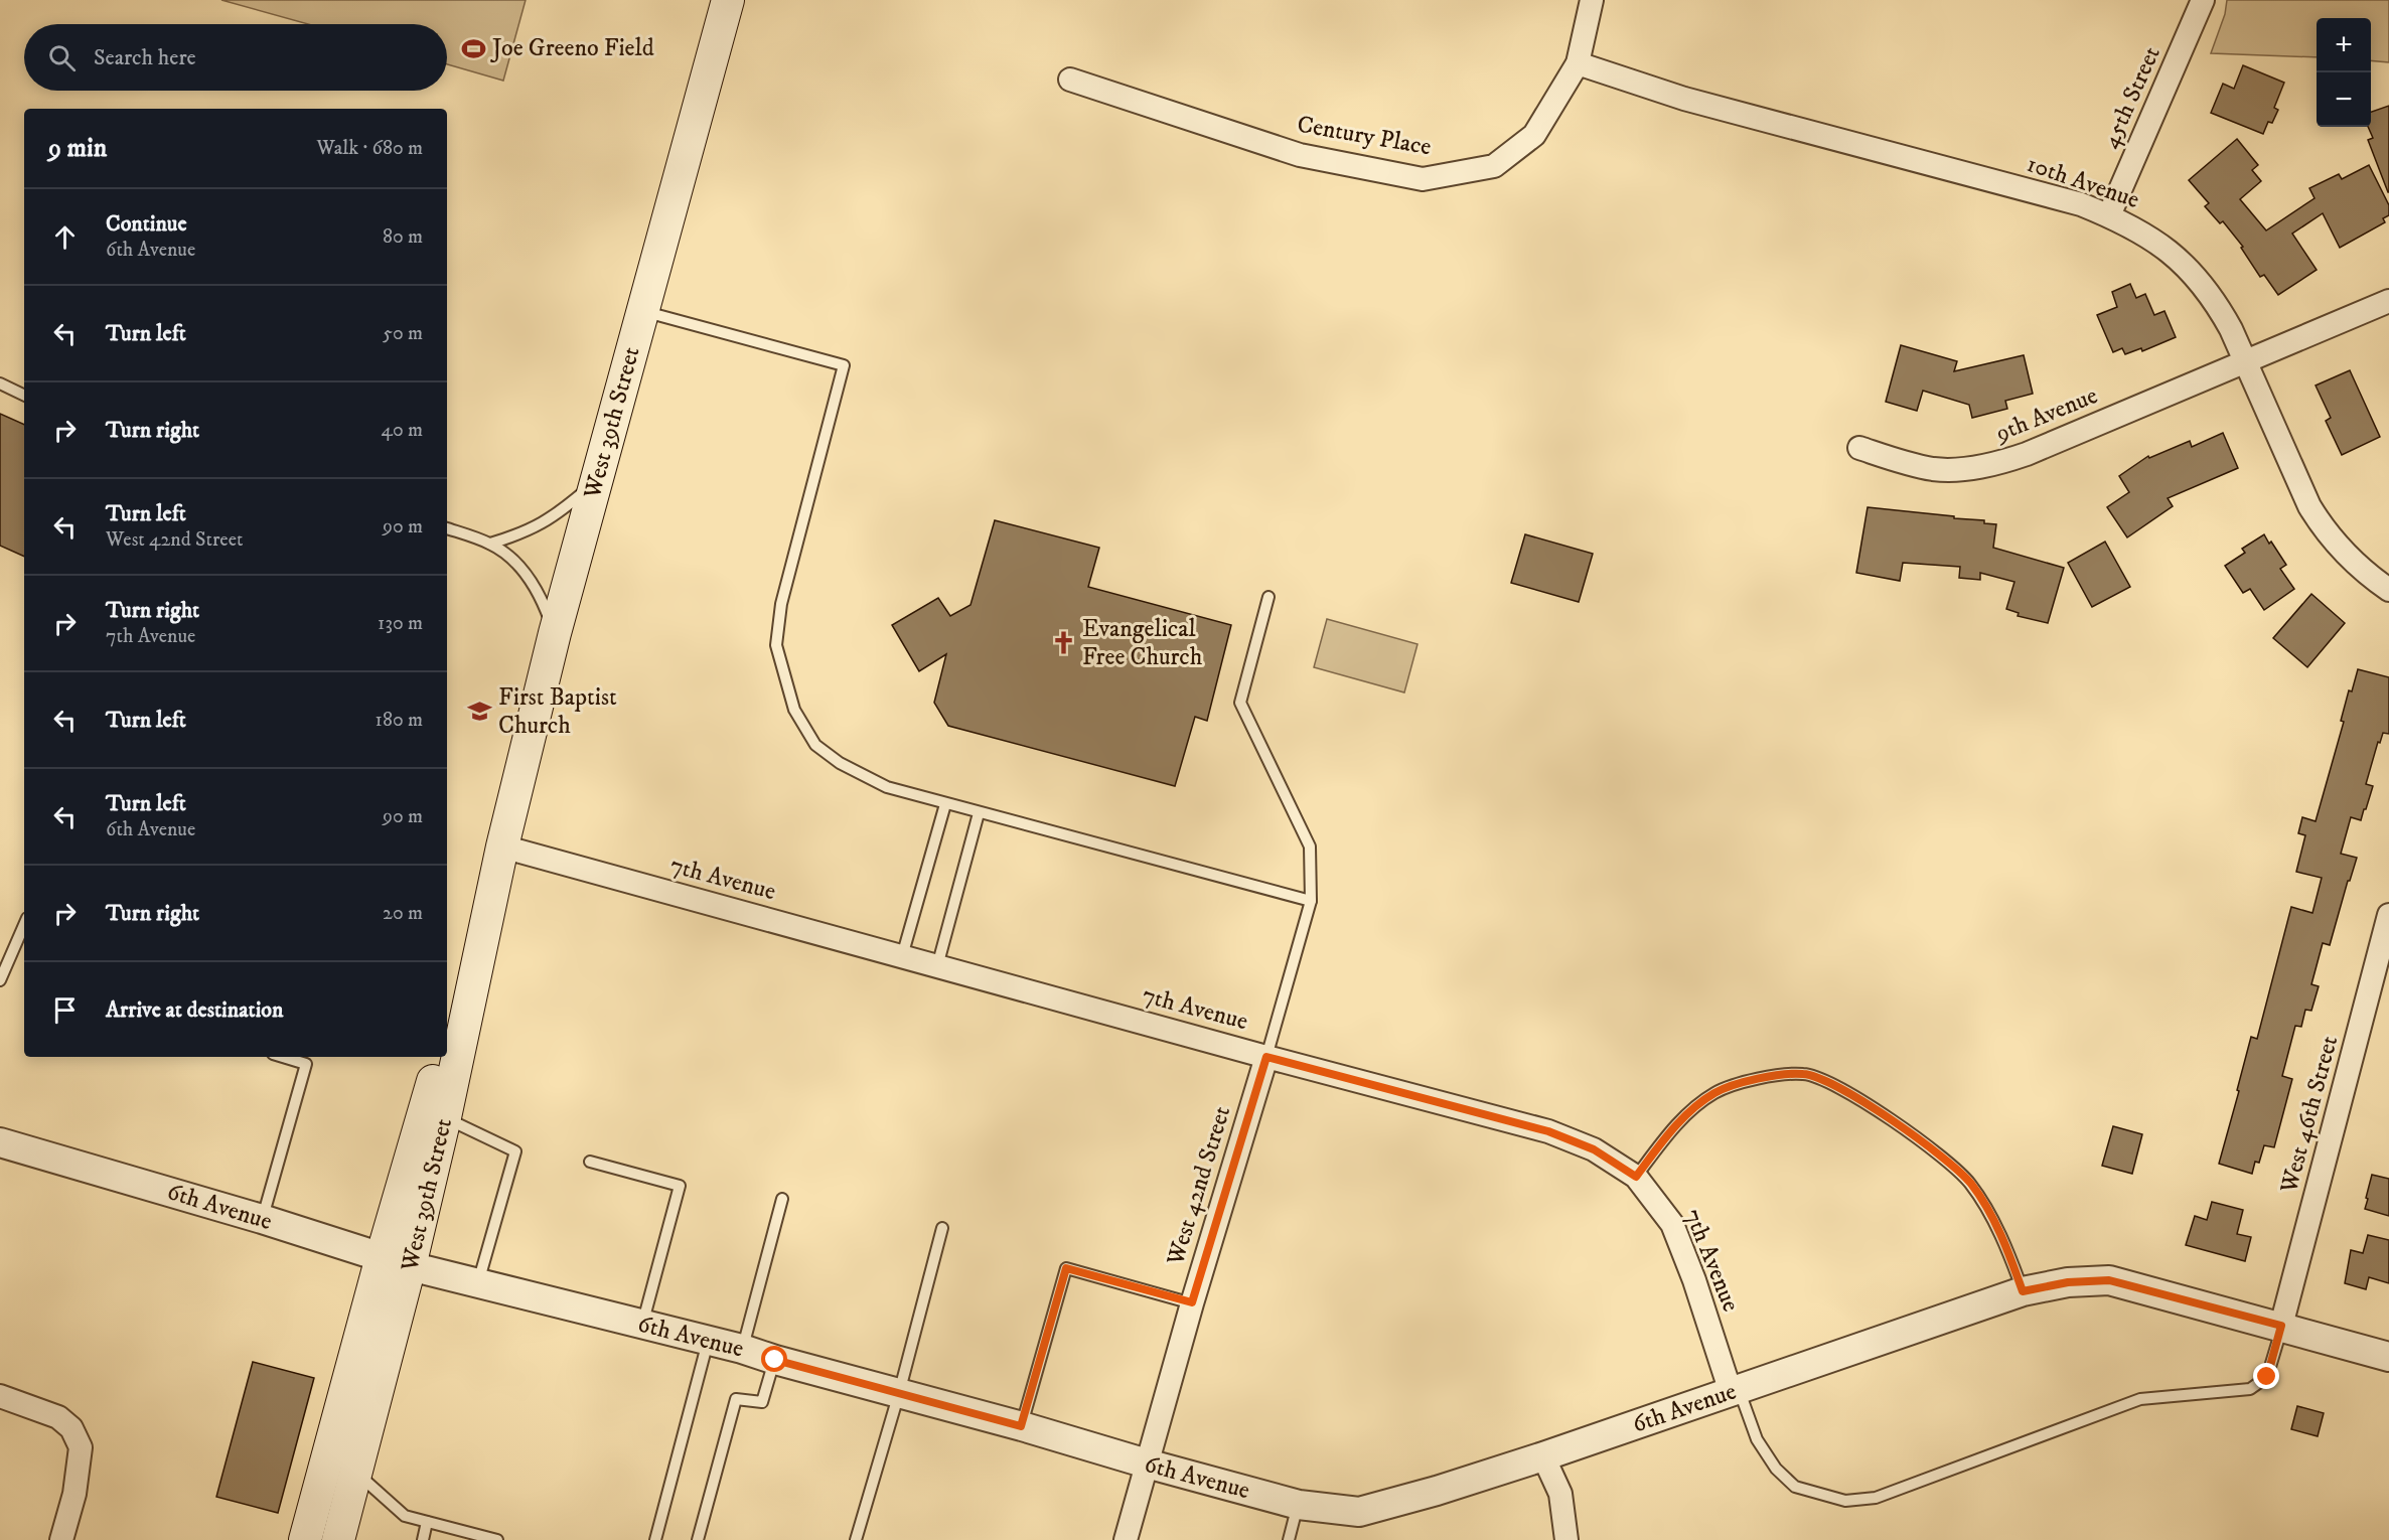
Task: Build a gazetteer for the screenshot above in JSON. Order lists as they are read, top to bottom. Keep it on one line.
{"streets":{"main road":["West 39th Street"],"street":["45th Street","Century Place","10th Avenue","9th Avenue","7th Avenue","West 46th Street","West 42nd Street","6th Avenue"]},"crossings":[["45th Street","10th Avenue"],["Century Place","10th Avenue"],["10th Avenue","9th Avenue"],["West 39th Street","7th Avenue"],["West 39th Street","6th Avenue"],["7th Avenue","West 42nd Street"],["7th Avenue","6th Avenue"],["West 46th Street","6th Avenue"],["West 42nd Street","6th Avenue"]],"places":{"sports":["Joe Greeno Field"],"church":["Evangelical Free Church"],"school or university":["First Baptist Church"]},"page":{"map_buttons":["+","−"],"search":"Search here","heading":["9 min","Walk · 680 m"],"list":[["Continue","6th Avenue","80 m"],["Turn left","50 m"],["Turn right","40 m"],["Turn left","West 42nd Street","90 m"],["Turn right","7th Avenue","130 m"],["Turn left","180 m"],["Turn left","6th Avenue","90 m"],["Turn right","20 m"],"Arrive at destination"]}}
